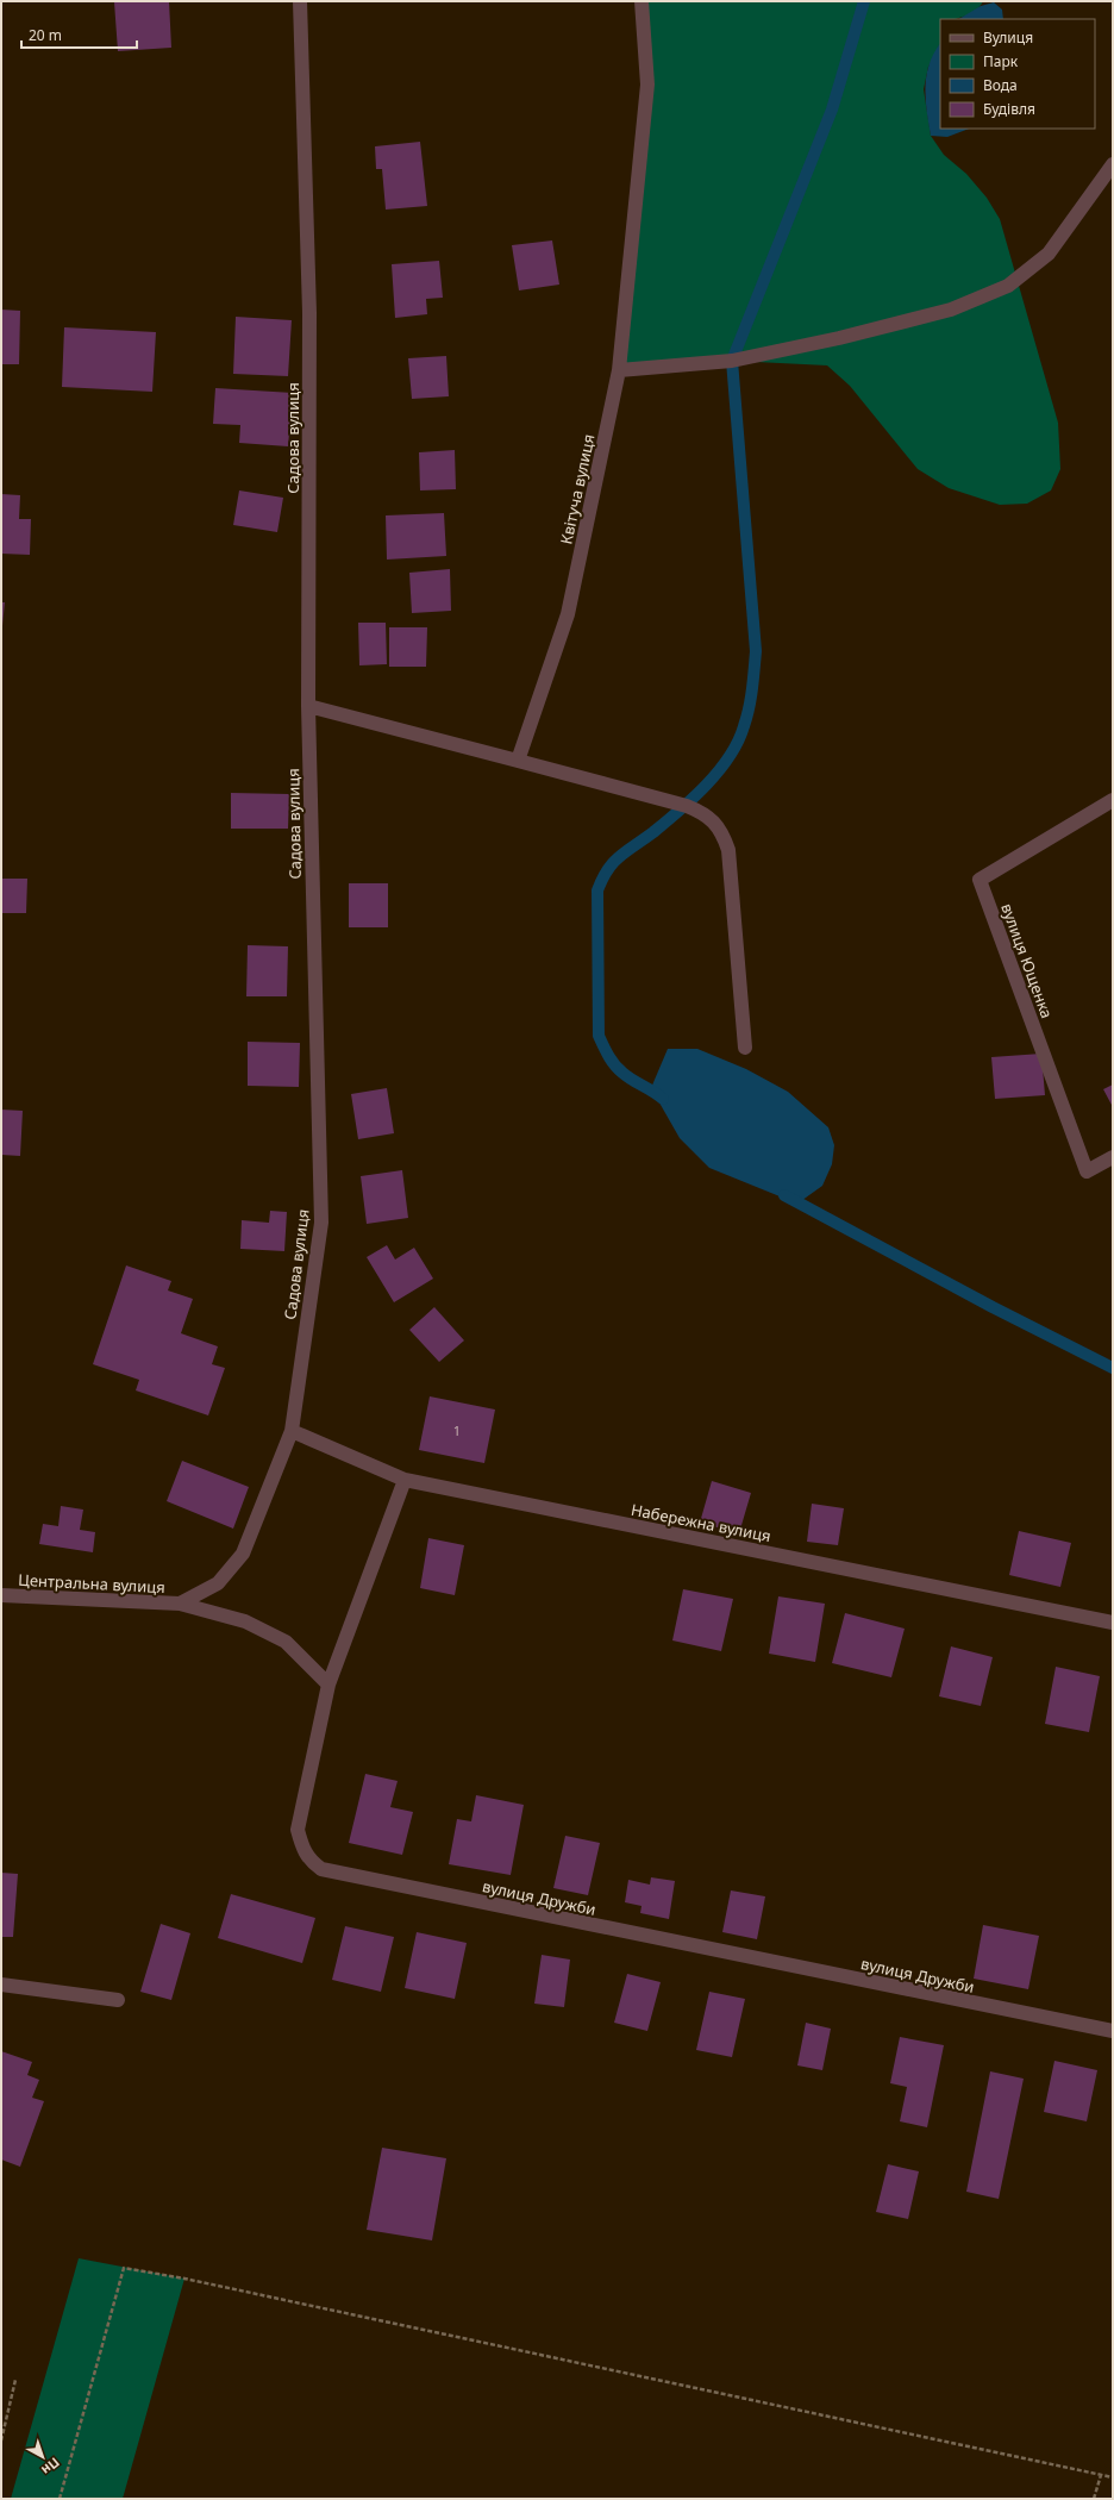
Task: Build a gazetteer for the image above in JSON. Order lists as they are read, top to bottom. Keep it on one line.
{"streets":{"street":["Садова вулиця","Квітуча вулиця","вулиця Ющенка","Набережна вулиця","Центральна вулиця","вулиця Дружби"]},"crossings":[["Садова вулиця","Набережна вулиця"],["Садова вулиця","Центральна вулиця"],["Набережна вулиця","вулиця Дружби"]],"house_numbers":["1"],"legend":["Вулиця","Парк","Вода","Будівля"],"scale_bar":"20 m","north":"bottom right"}
